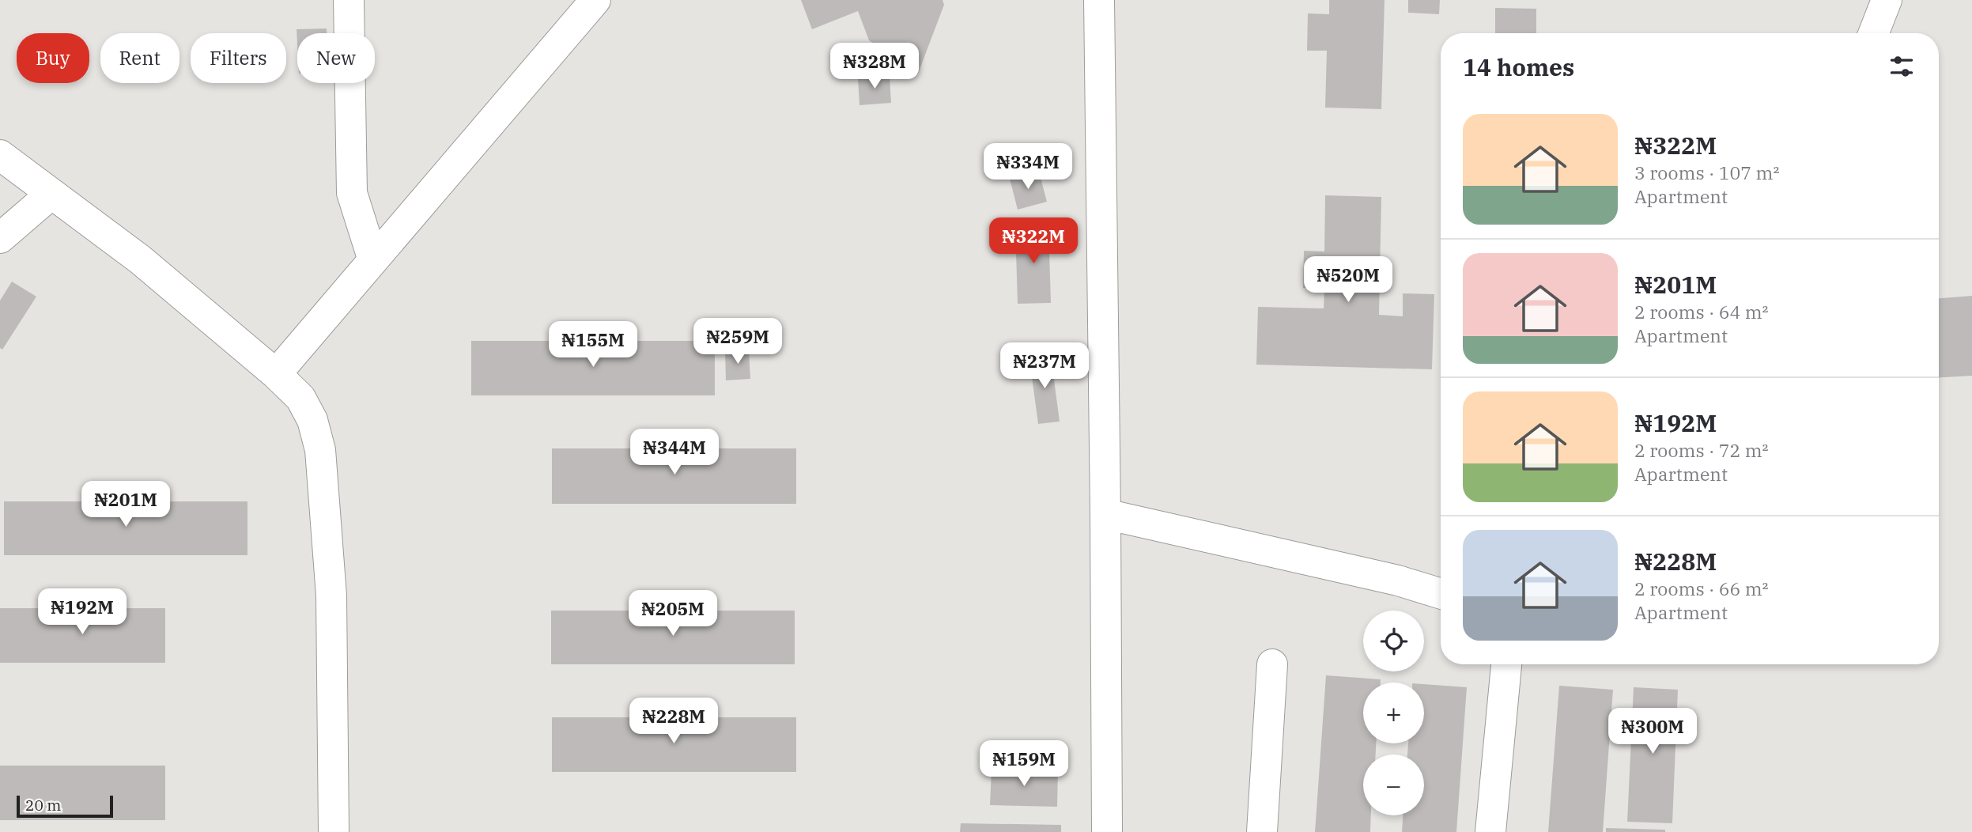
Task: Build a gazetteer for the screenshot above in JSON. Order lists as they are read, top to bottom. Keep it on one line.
{"scale_bar":"20 m","page":{"chip":["Buy","Rent","Filters","New"],"heading":"14 homes","price":["₦328M","₦334M","₦322M","₦520M","₦259M","₦155M","₦237M","₦344M","₦201M","₦192M","₦205M","₦228M","₦300M","₦159M"],"list":[{"name":"₦322M","note":"3 rooms · 107 m² · Apartment"},{"name":"₦201M","note":"2 rooms · 64 m² · Apartment"},{"name":"₦192M","note":"2 rooms · 72 m² · Apartment"},{"name":"₦228M","note":"2 rooms · 66 m² · Apartment"}],"map_buttons":["+","−"],"scale":"20 m"}}
